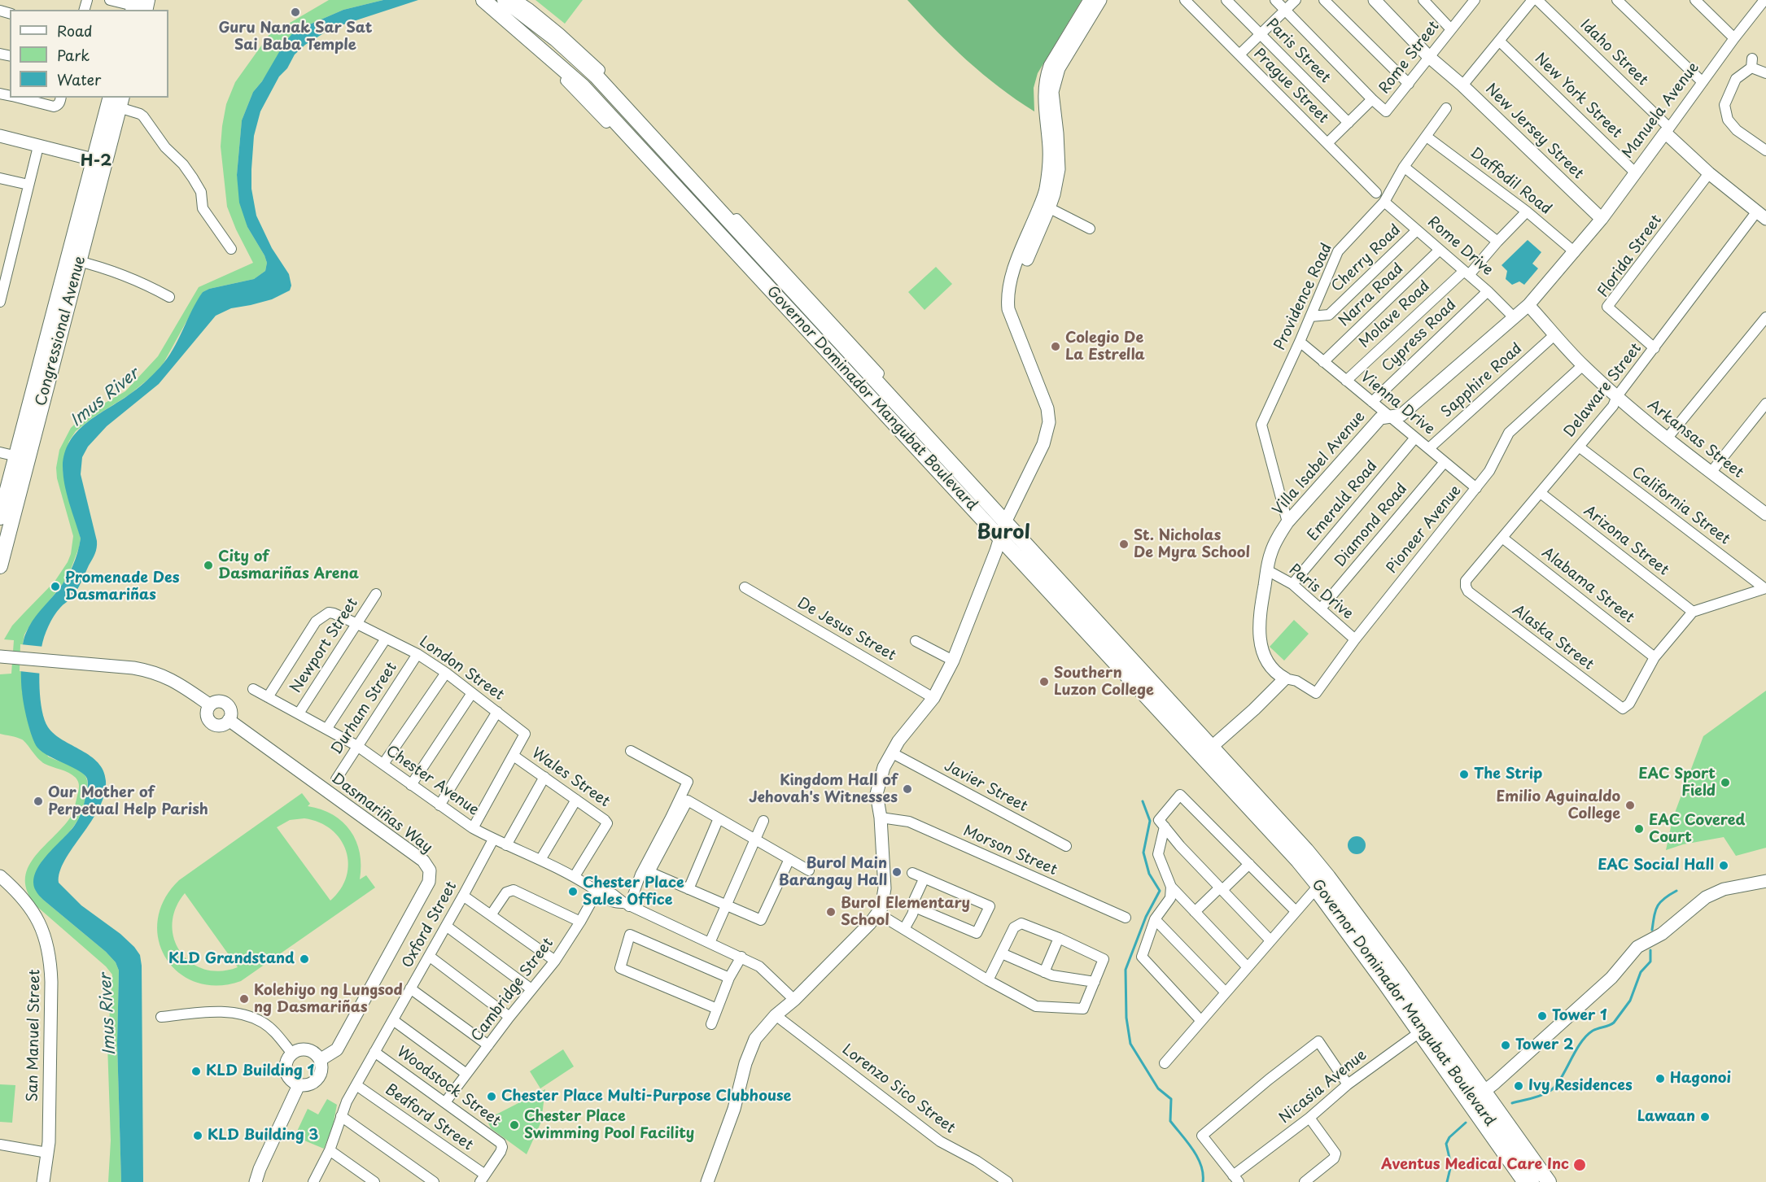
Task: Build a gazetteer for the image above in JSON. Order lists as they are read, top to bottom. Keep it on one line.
{"streets":{"main road":["Congressional Avenue","Governor Dominador Mangubat Boulevard"],"street":["Paris Street","Idaho Street","Rome Street","Prague Street","New York Street","Manuela Avenue","New Jersey Street","Daffodil Road","Rome Drive","Florida Street","Cherry Road","Narra Road","Providence Road","Molave Road","Cypress Road","Sapphire Road","Delaware Street","Vienna Drive","Arkansas Street","Villa Isabel Avenue","Emerald Road","California Street","Diamond Road","Pioneer Avenue","Arizona Street","Alabama Street","Paris Drive","De Jesus Street","Alaska Street","Newport Street","London Street","Durham Street","Wales Street","Chester Avenue","Javier Street","Dasmariñas Way","Morson Street","Oxford Street","Cambridge Street","San Manuel Street","Woodstock Street","Nicasia Avenue","Lorenzo Sico Street","Bedford Street"]},"crossings":[["Idaho Street","Manuela Avenue"],["Rome Street","New Jersey Street"],["New York Street","Manuela Avenue"],["Manuela Avenue","New Jersey Street"],["Manuela Avenue","Villa Isabel Avenue"],["Daffodil Road","Providence Road"],["Daffodil Road","Molave Road"],["Daffodil Road","Villa Isabel Avenue"],["Rome Drive","Cherry Road"],["Rome Drive","Narra Road"],["Rome Drive","Providence Road"],["Rome Drive","Molave Road"],["Rome Drive","Cypress Road"],["Rome Drive","Villa Isabel Avenue"],["Florida Street","Delaware Street"],["Cherry Road","Providence Road"],["Narra Road","Vienna Drive"],["Providence Road","Vienna Drive"],["Providence Road","Villa Isabel Avenue"],["Molave Road","Vienna Drive"],["Cypress Road","Vienna Drive"],["Sapphire Road","Vienna Drive"],["Delaware Street","Arkansas Street"],["Delaware Street","California Street"],["Delaware Street","Arizona Street"],["Delaware Street","Alabama Street"],["Delaware Street","Alaska Street"],["Governor Dominador Mangubat Boulevard","Nicasia Avenue"],["Vienna Drive","Villa Isabel Avenue"],["Vienna Drive","Emerald Road"],["Vienna Drive","Diamond Road"],["Vienna Drive","Pioneer Avenue"],["Arkansas Street","Pioneer Avenue"],["Villa Isabel Avenue","Pioneer Avenue"],["Villa Isabel Avenue","Paris Drive"],["Emerald Road","Paris Drive"],["Diamond Road","Paris Drive"],["Pioneer Avenue","Paris Drive"],["Alabama Street","Alaska Street"],["Newport Street","London Street"],["Newport Street","Chester Avenue"],["London Street","Durham Street"],["London Street","Wales Street"],["London Street","Chester Avenue"],["Durham Street","Chester Avenue"],["Wales Street","Chester Avenue"],["Chester Avenue","Oxford Street"],["Chester Avenue","Cambridge Street"],["Oxford Street","Woodstock Street"],["Oxford Street","Bedford Street"],["Cambridge Street","Woodstock Street"],["Woodstock Street","Bedford Street"]],"districts":["H-2","Burol"],"water":["Imus River"],"places":["Guru Nanak Sar Sat Sai Baba Temple","Colegio De La Estrella","St. Nicholas De Myra School","City of Dasmariñas Arena","Promenade Des Dasmariñas","Southern Luzon College","The Strip","EAC Sport Field","Kingdom Hall of Jehovah's Witnesses","Our Mother of Perpetual Help Parish","Emilio Aguinaldo College","EAC Covered Court","EAC Social Hall","Burol Main Barangay Hall","Chester Place Sales Office","Burol Elementary School","KLD Grandstand","Kolehiyo ng Lungsod ng Dasmariñas","Tower 1","Tower 2","KLD Building 1","Hagonoi","Ivy Residences","Chester Place Multi-Purpose Clubhouse","Lawaan","Chester Place Swimming Pool Facility","KLD Building 3","Aventus Medical Care Inc"],"legend":["Road","Park","Water"]}
